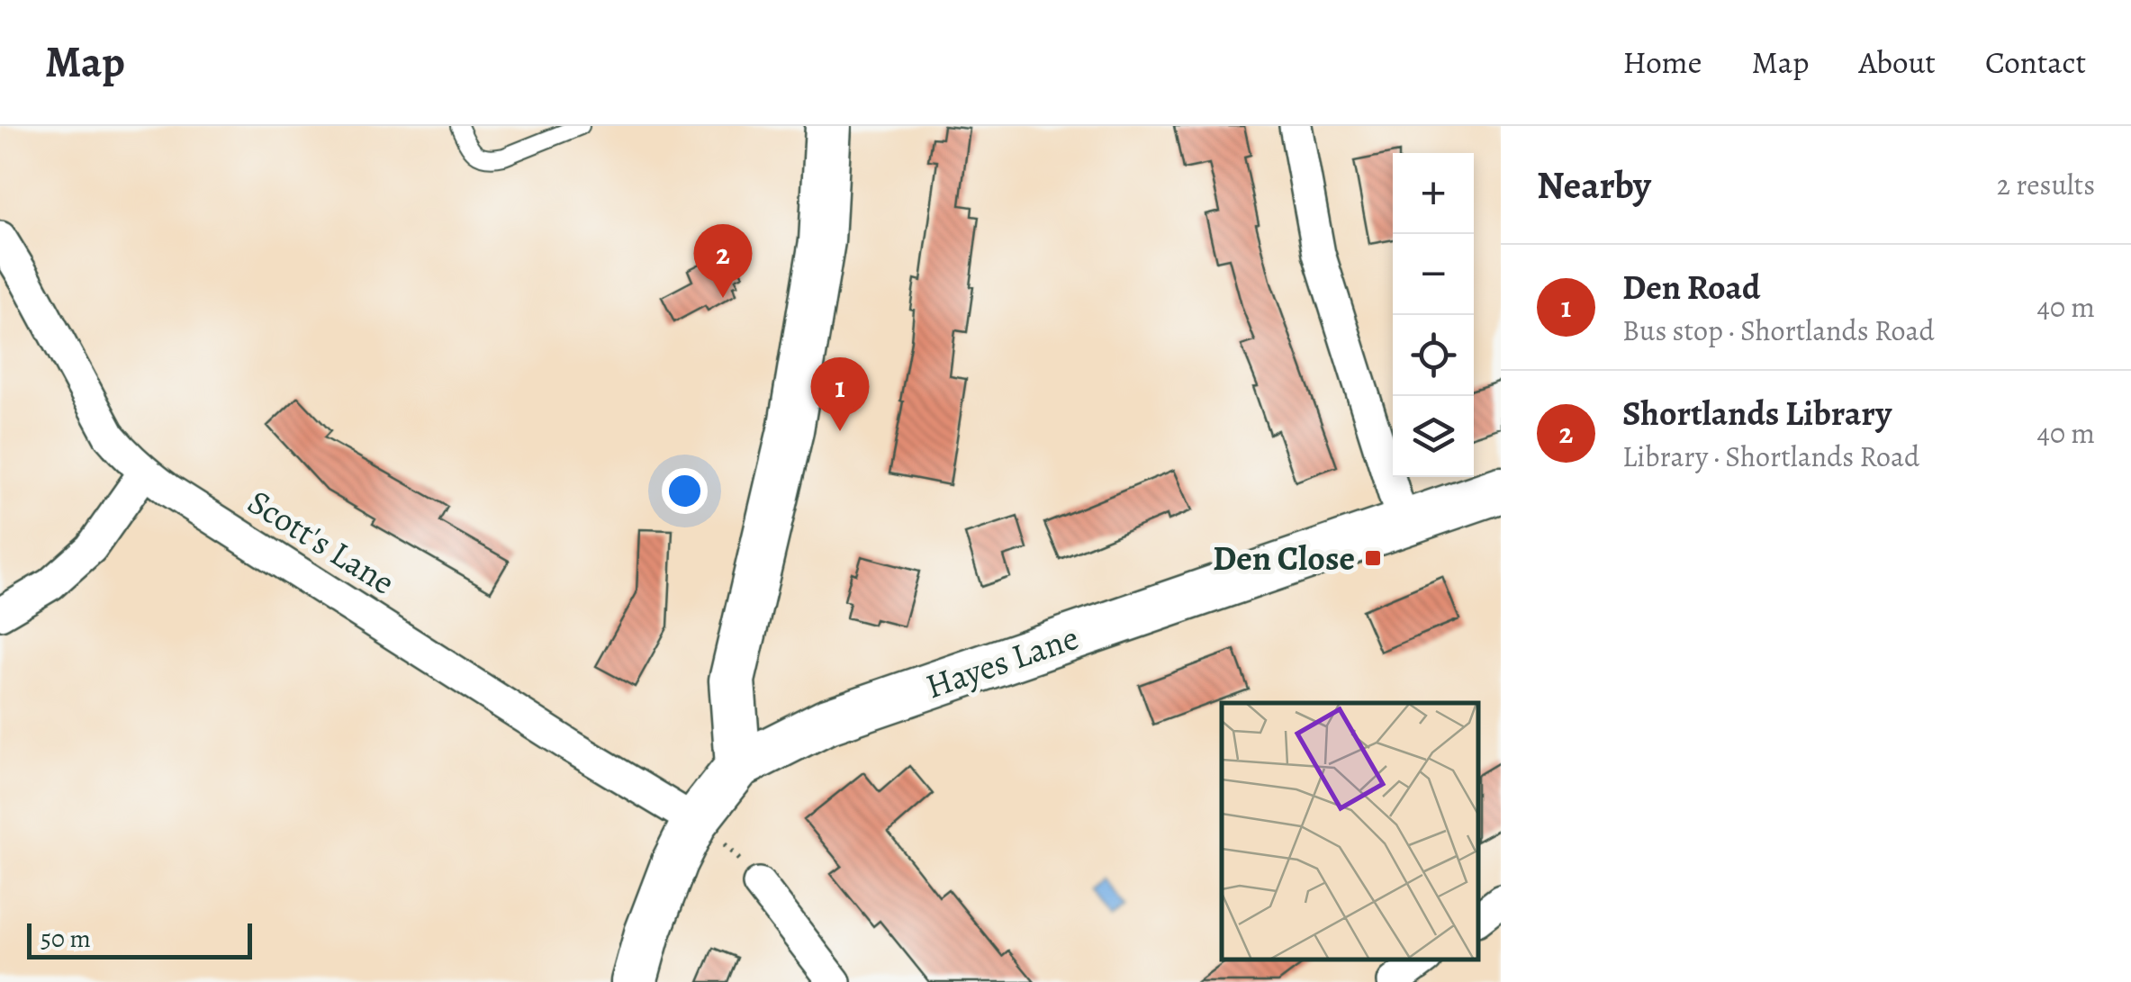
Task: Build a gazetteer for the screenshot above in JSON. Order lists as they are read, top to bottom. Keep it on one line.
{"streets":{"main road":["Hayes Lane"],"street":["Scott's Lane"]},"crossings":[["Scott's Lane","Hayes Lane"]],"places":{"transit":["Den Close"]},"scale_bar":"50 m","page":{"header":"Map","nav":["Home","Map","About","Contact"],"heading":["Nearby","2 results"],"map_buttons":["+","−"],"pins":["2","1"],"list":[{"mark":"1","name":"Den Road","note":"Bus stop · Shortlands Road","value":"40 m"},{"mark":"2","name":"Shortlands Library","note":"Library · Shortlands Road","value":"40 m"}],"scale":"50 m"}}
